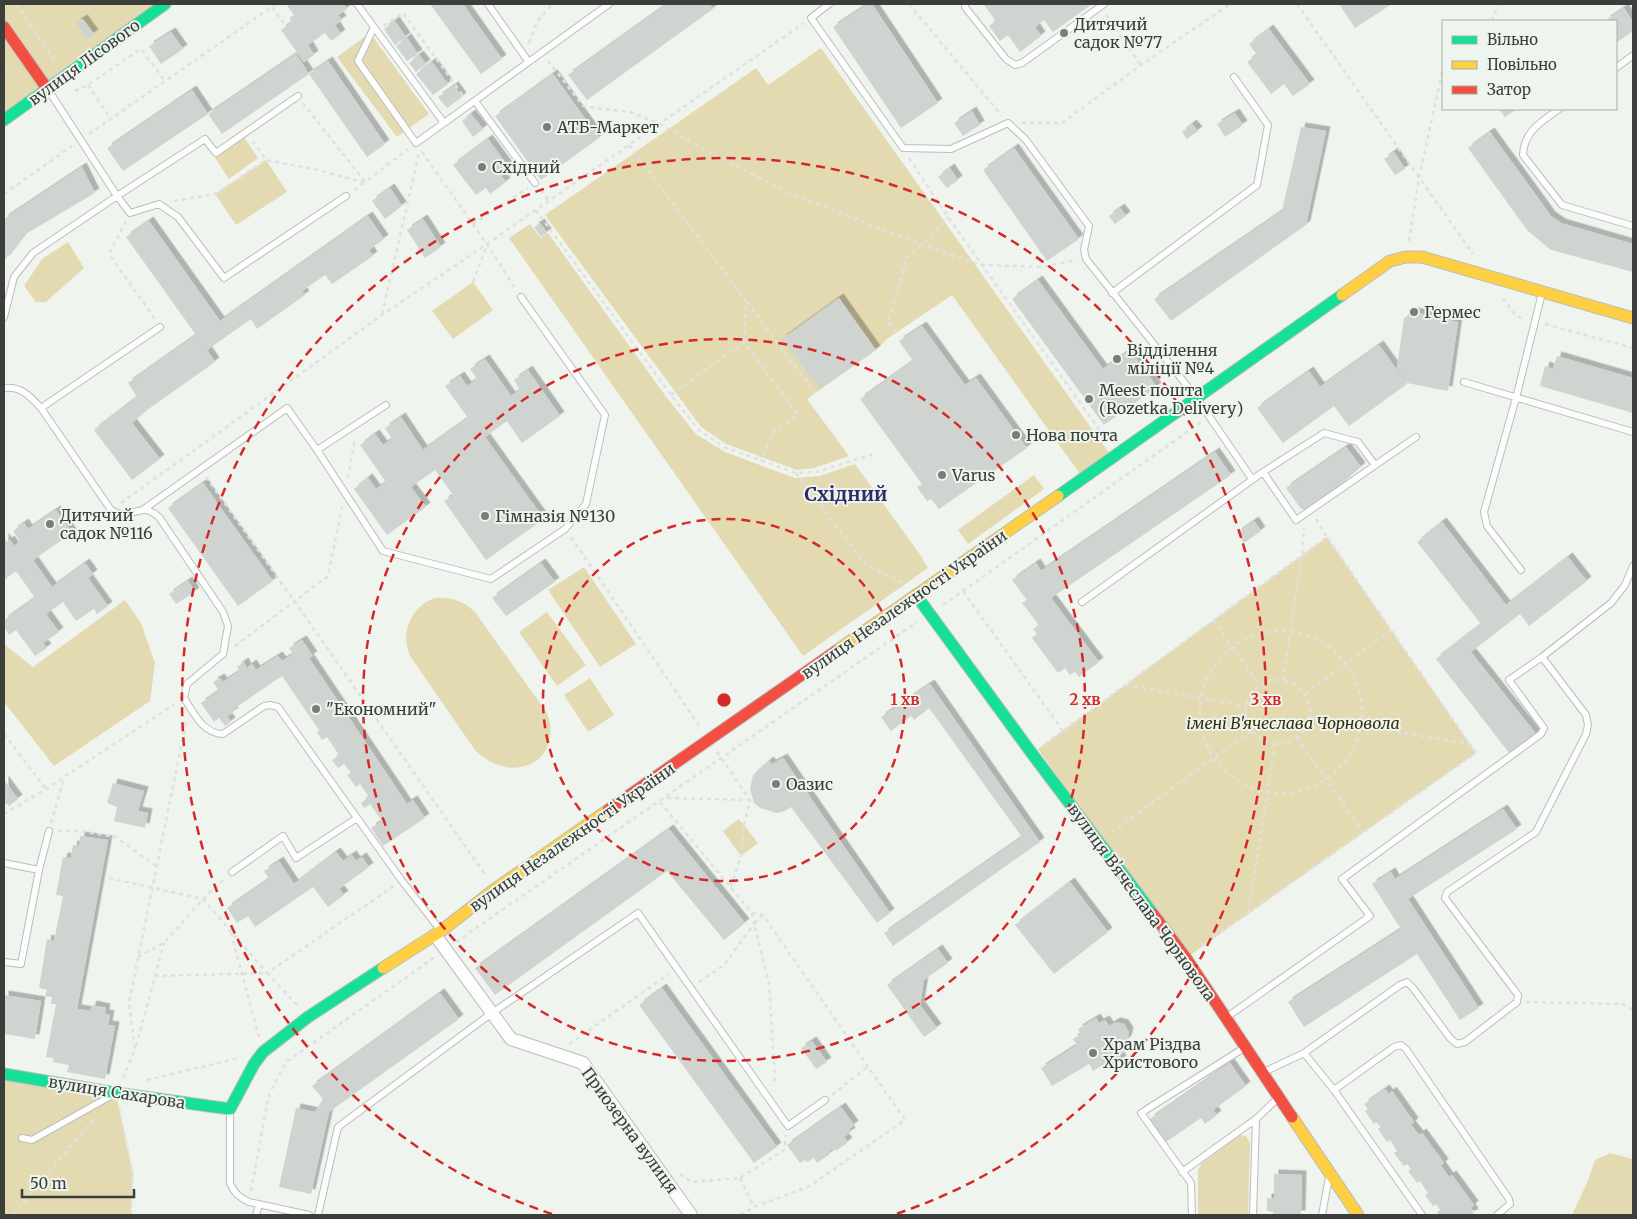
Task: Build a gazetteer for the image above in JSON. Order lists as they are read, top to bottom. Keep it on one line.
{"streets":{"street":["вулиця Лісового","вулиця Незалежності України","вулиця Вʼячеслава Чорновола","вулиця Сахарова","Приозерна вулиця"]},"crossings":[["вулиця Незалежності України","вулиця Вʼячеслава Чорновола"],["вулиця Незалежності України","вулиця Сахарова"],["вулиця Незалежності України","Приозерна вулиця"]],"districts":["Східний"],"parks":["імені В'ячеслава Чорновола"],"places":["Дитячий садок №77","АТБ-Маркет","Східний","Гермес","Відділення міліції №4","Meest пошта (Rozetka Delivery)","Нова почта","Varus","Гімназія №130","Дитячий садок №116","\"Економний\"","Оазис","Храм Різдва Христового"],"legend":["Вільно","Повільно","Затор"],"scale_bar":"50 m","rings":["1 хв","2 хв","3 хв"]}
